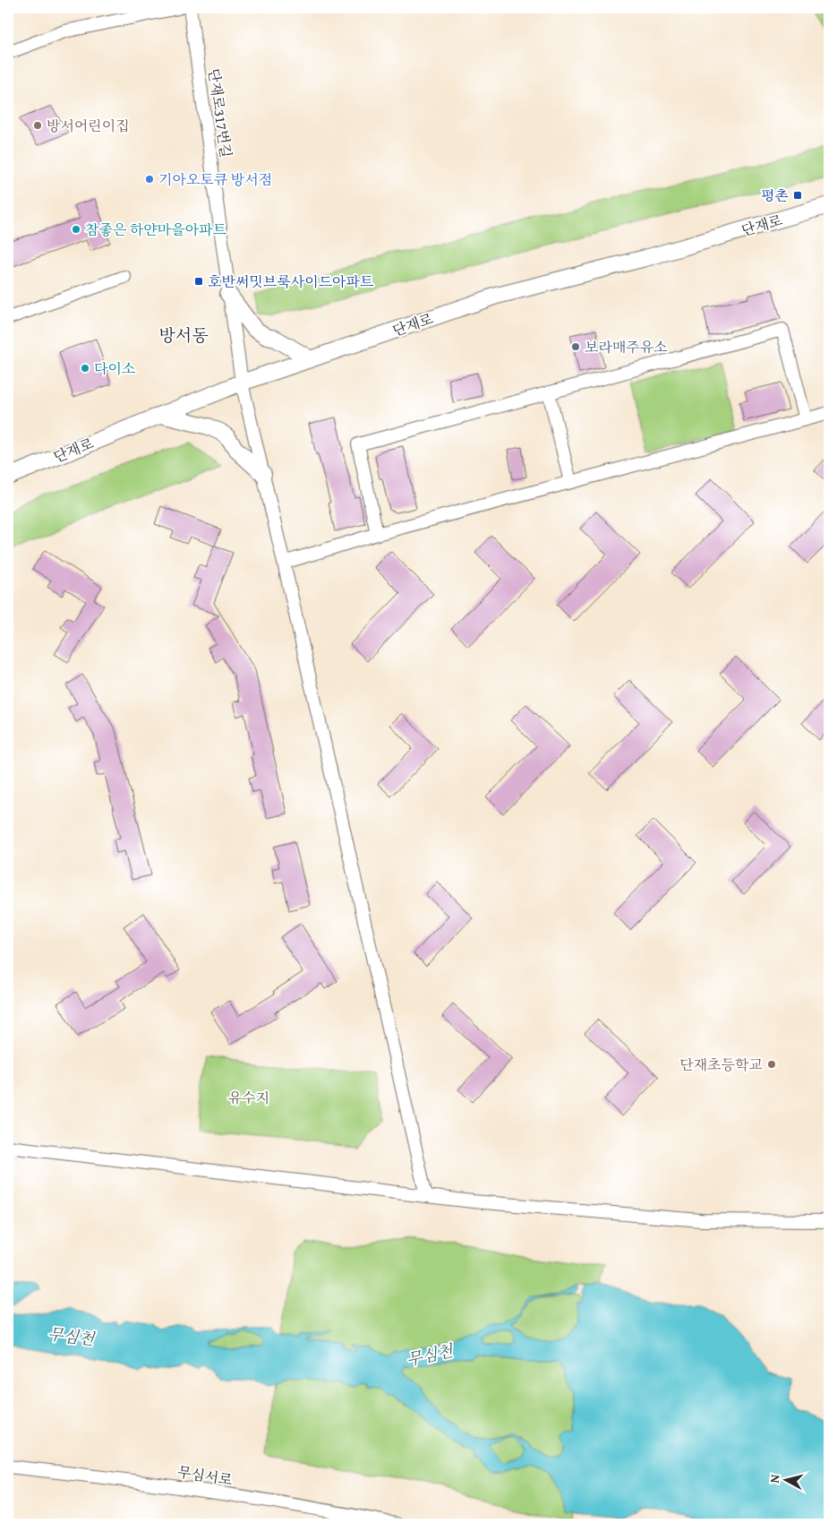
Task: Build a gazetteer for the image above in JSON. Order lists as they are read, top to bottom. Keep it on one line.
{"streets":{"street":["단재로317번길","단재로","무심서로"]},"crossings":[["단재로317번길","단재로"]],"districts":["방서동"],"water":["무심천"],"parks":["유수지"],"places":{"other":["방서어린이집","기아오토큐 방서점","참좋은 하얀마을아파트","보라매주유소","다이소","단재초등학교"],"transit":["평촌","호반써밋브룩사이드아파트"]},"north":"left"}
